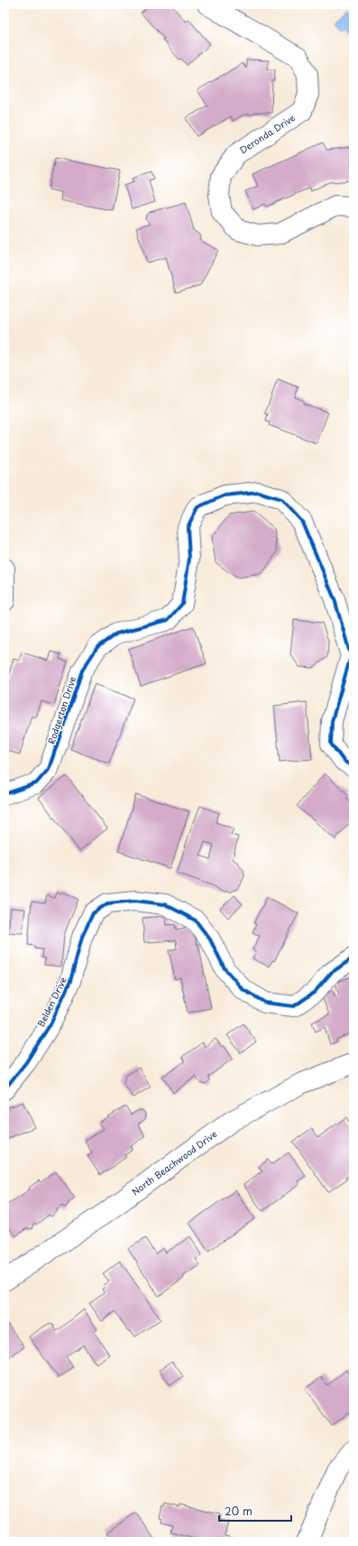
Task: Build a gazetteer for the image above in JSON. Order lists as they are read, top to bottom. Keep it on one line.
{"streets":{"street":["Deronda Drive","Rodgerton Drive","Belden Drive","North Beachwood Drive"]},"scale_bar":"20 m"}
